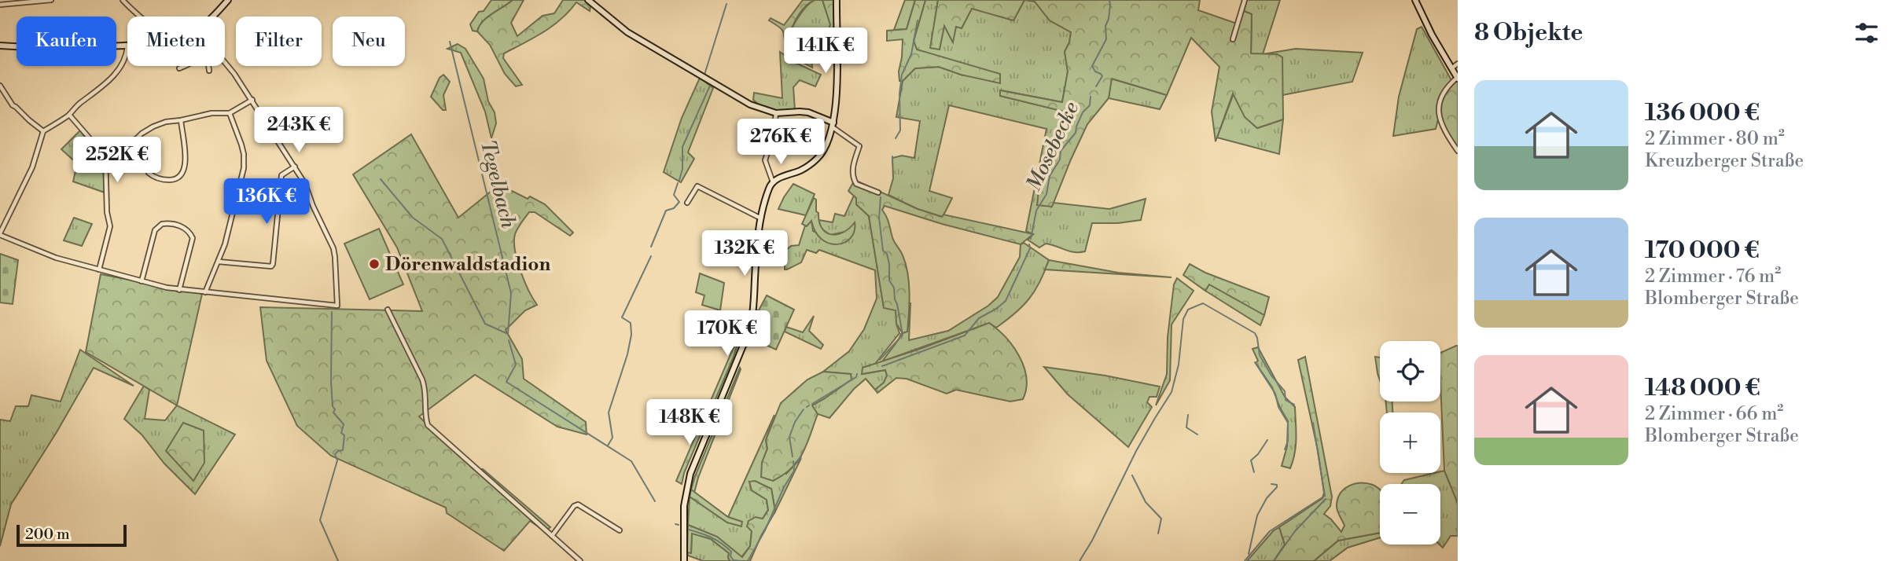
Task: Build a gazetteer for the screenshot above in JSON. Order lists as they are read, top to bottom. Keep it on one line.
{"water":["Mosebecke","Tegelbach"],"places":["Dörenwaldstadion"],"scale_bar":"200 m","page":{"heading":"8 Objekte","chip":["Kaufen","Mieten","Filter","Neu"],"price":["141K €","243K €","276K €","252K €","136K €","132K €","170K €","148K €"],"list":[{"name":"136 000 €","note":"2 Zimmer · 80 m² · Kreuzberger Straße"},{"name":"170 000 €","note":"2 Zimmer · 76 m² · Blomberger Straße"},{"name":"148 000 €","note":"2 Zimmer · 66 m² · Blomberger Straße"}],"map_buttons":["+","−"],"scale":"200 m"}}
